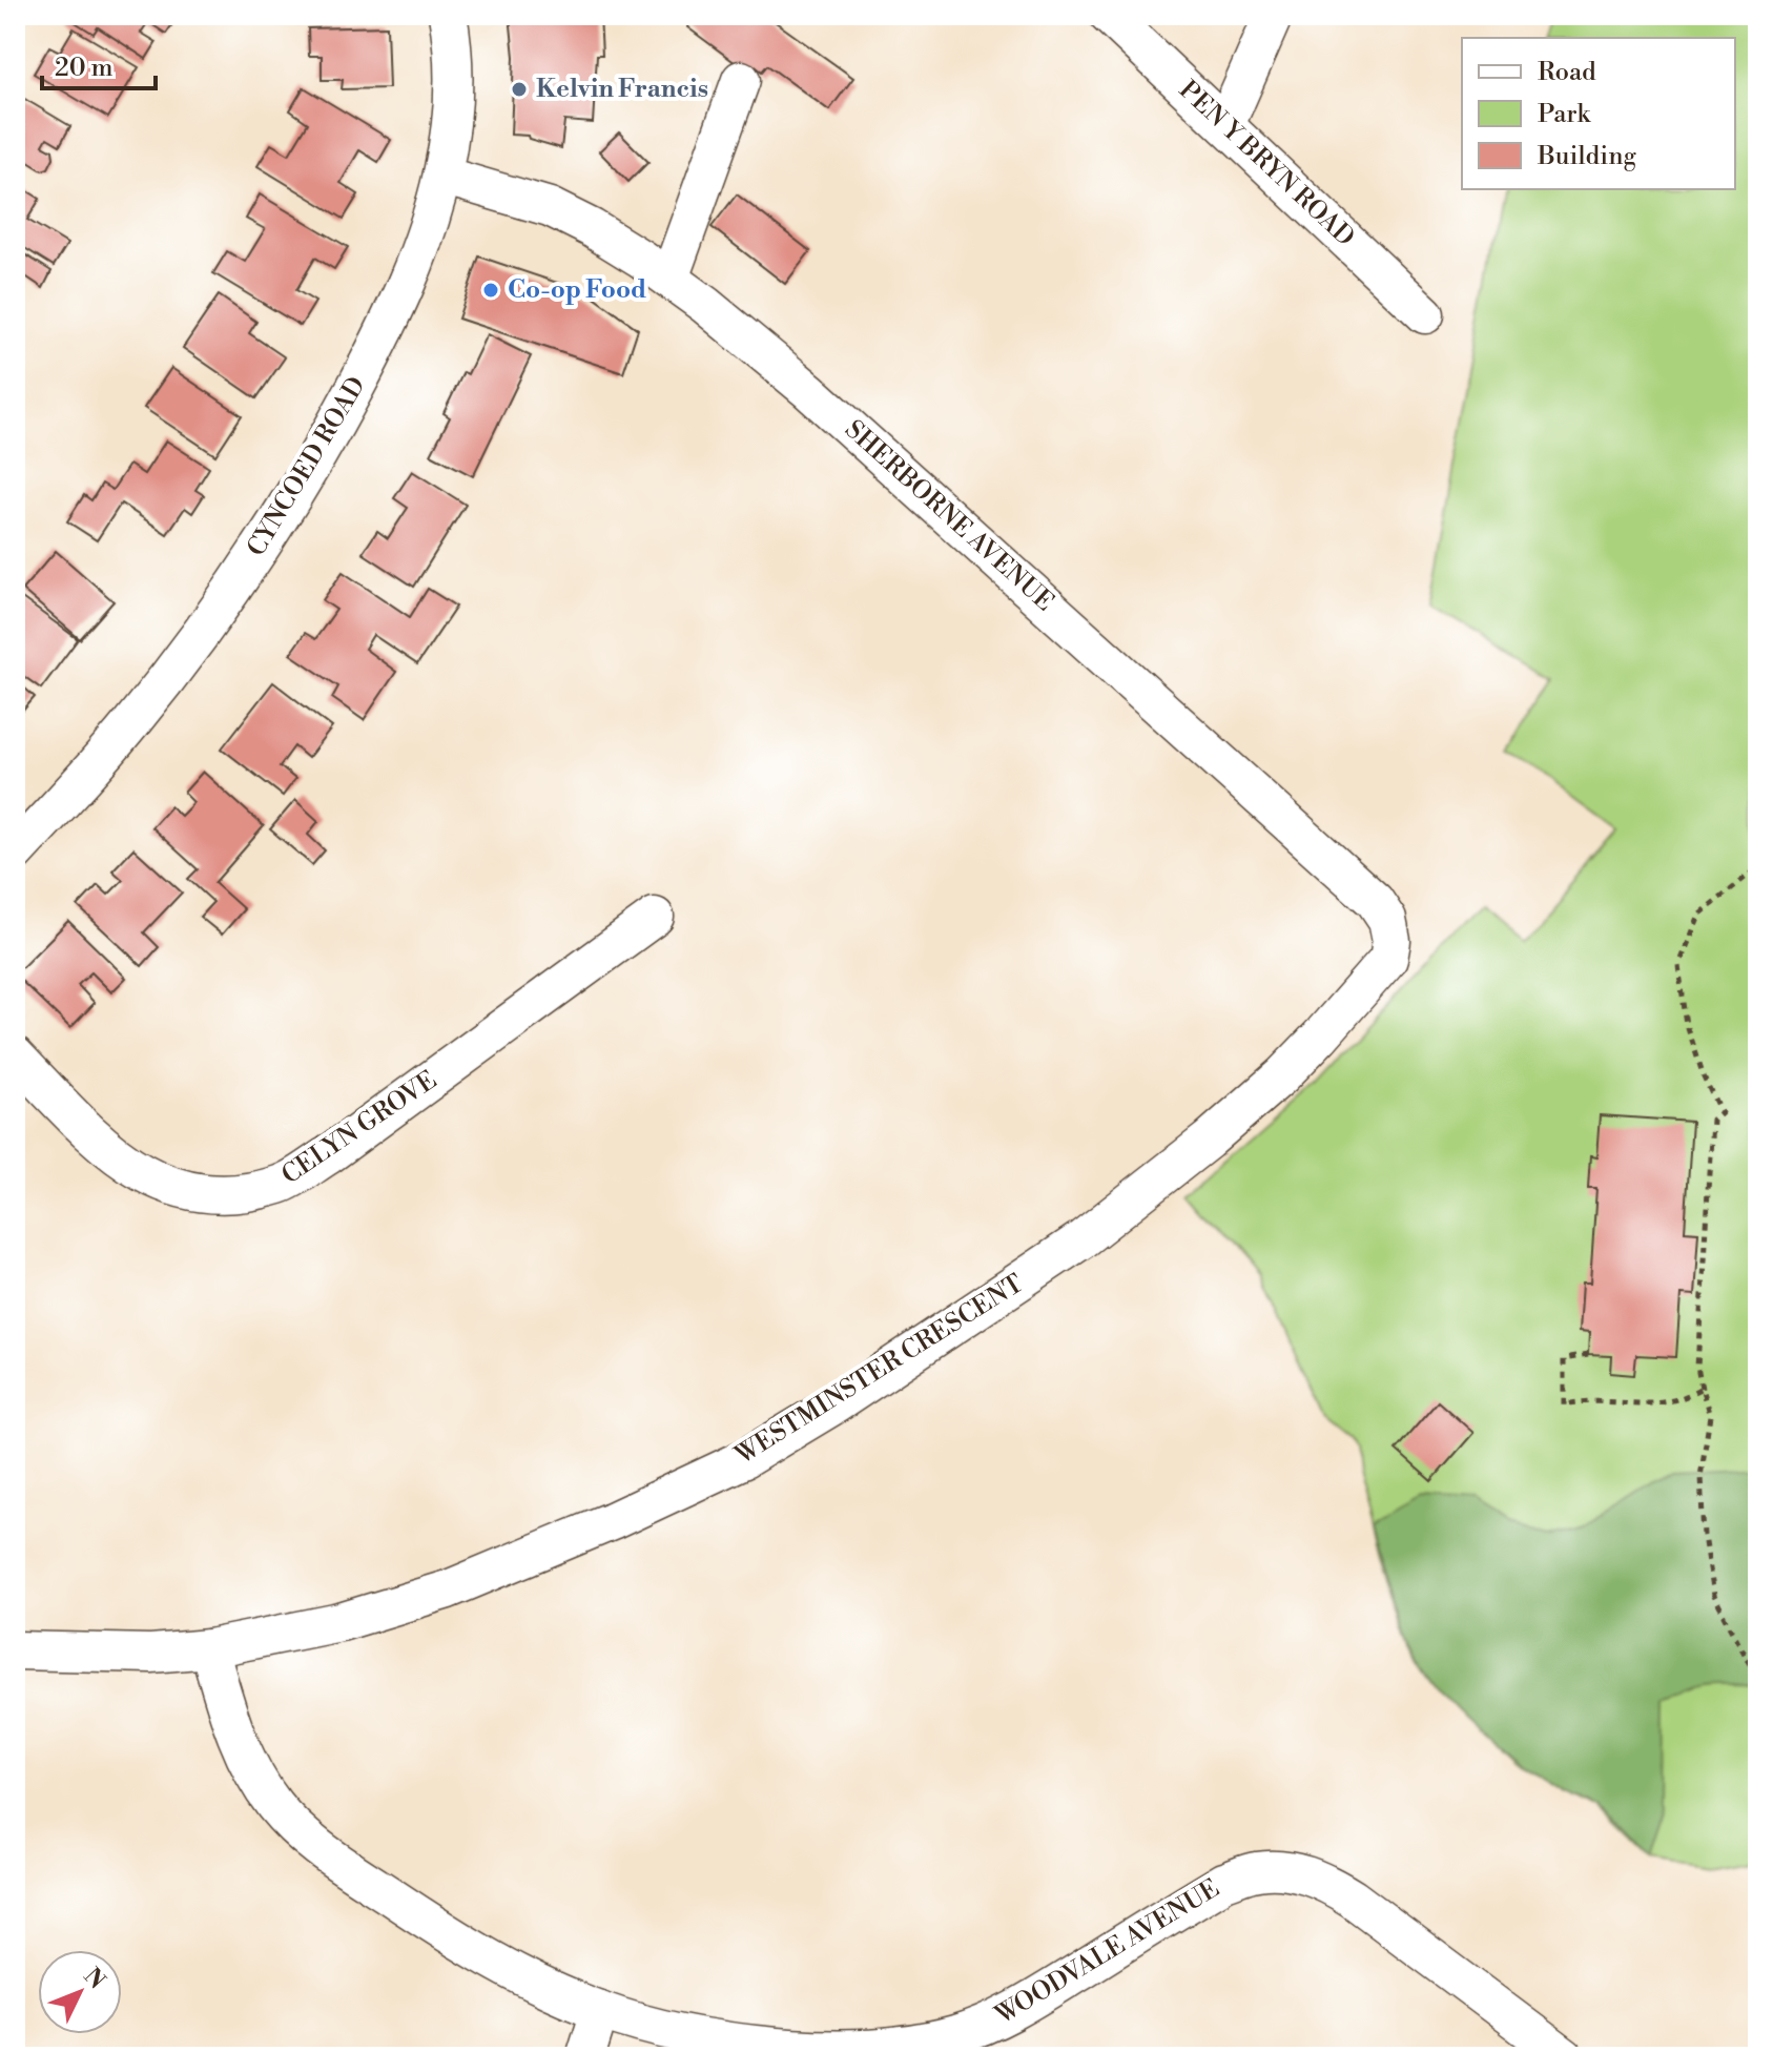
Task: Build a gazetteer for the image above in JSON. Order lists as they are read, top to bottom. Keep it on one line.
{"streets":{"street":["PEN Y BRYN ROAD","CYNCOED ROAD","SHERBORNE AVENUE","CELYN GROVE","WESTMINSTER CRESCENT","WOODVALE AVENUE"]},"crossings":[["CYNCOED ROAD","SHERBORNE AVENUE"],["SHERBORNE AVENUE","WESTMINSTER CRESCENT"],["WESTMINSTER CRESCENT","WOODVALE AVENUE"]],"places":["Kelvin Francis","Co-op Food"],"legend":["Road","Park","Building"],"scale_bar":"20 m","north":"top right"}
